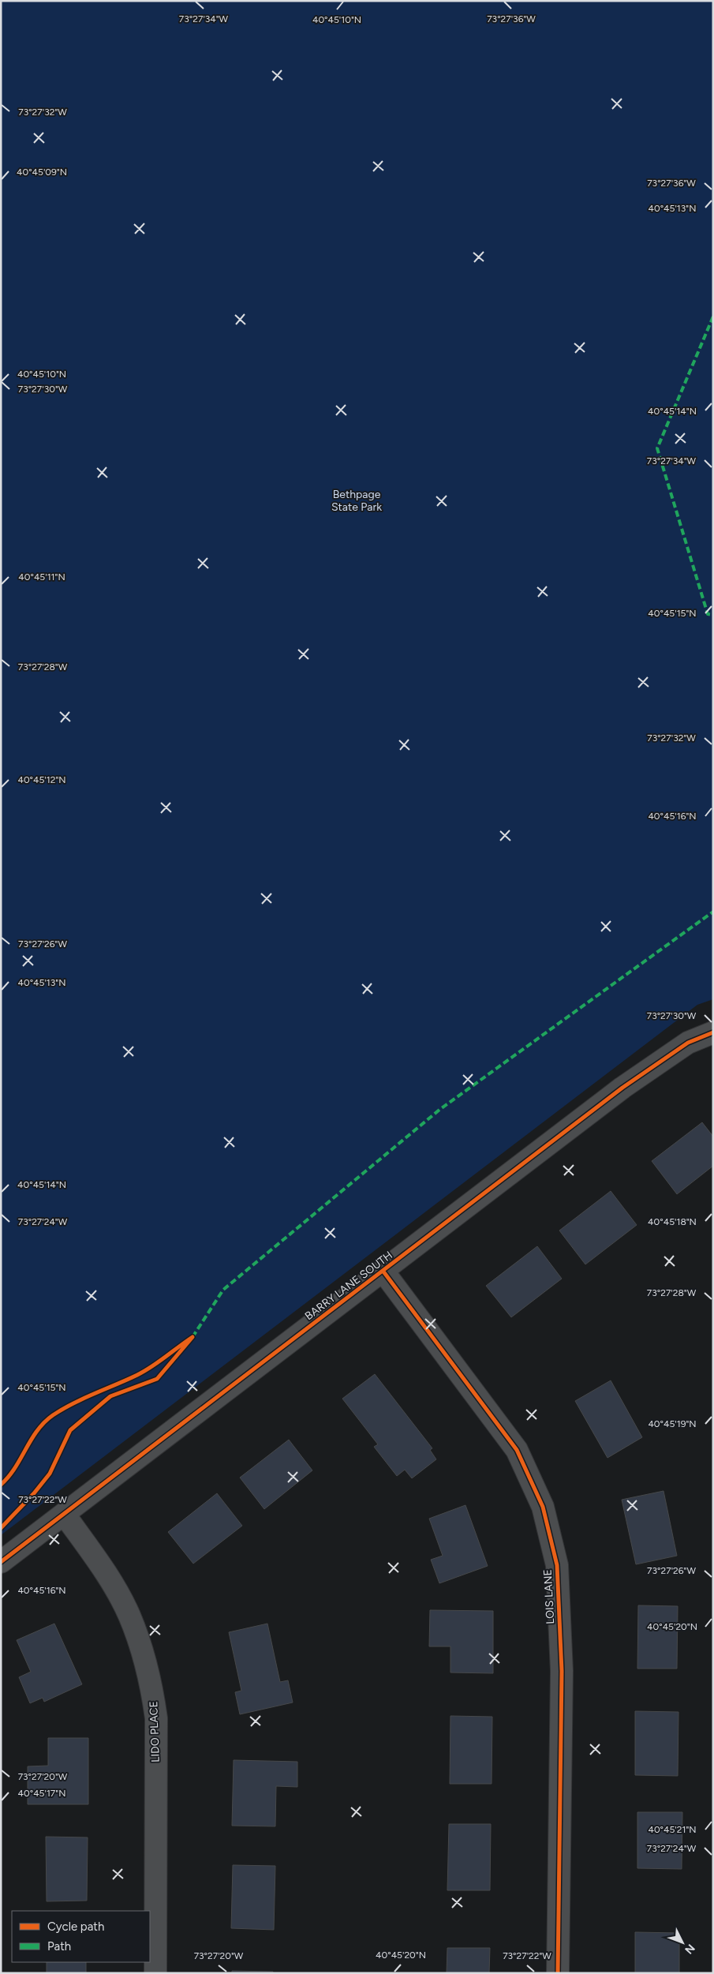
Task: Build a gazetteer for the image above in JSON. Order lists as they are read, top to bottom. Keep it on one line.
{"streets":{"street":["BARRY LANE SOUTH","LOIS LANE","LIDO PLACE"]},"crossings":[["BARRY LANE SOUTH","LOIS LANE"],["BARRY LANE SOUTH","LIDO PLACE"]],"parks":["Bethpage State Park"],"legend":["Cycle path","Path"],"north":"bottom right","coordinates":["73°27'34\"W","73°27'36\"W","40°45'10\"N","73°27'32\"W","40°45'09\"N","40°45'13\"N","73°27'30\"W","40°45'14\"N","40°45'11\"N","40°45'15\"N","73°27'28\"W","40°45'12\"N","40°45'16\"N","73°27'26\"W","40°45'18\"N","73°27'24\"W","40°45'19\"N","73°27'22\"W","40°45'20\"N","73°27'20\"W","40°45'17\"N","40°45'21\"N"]}
